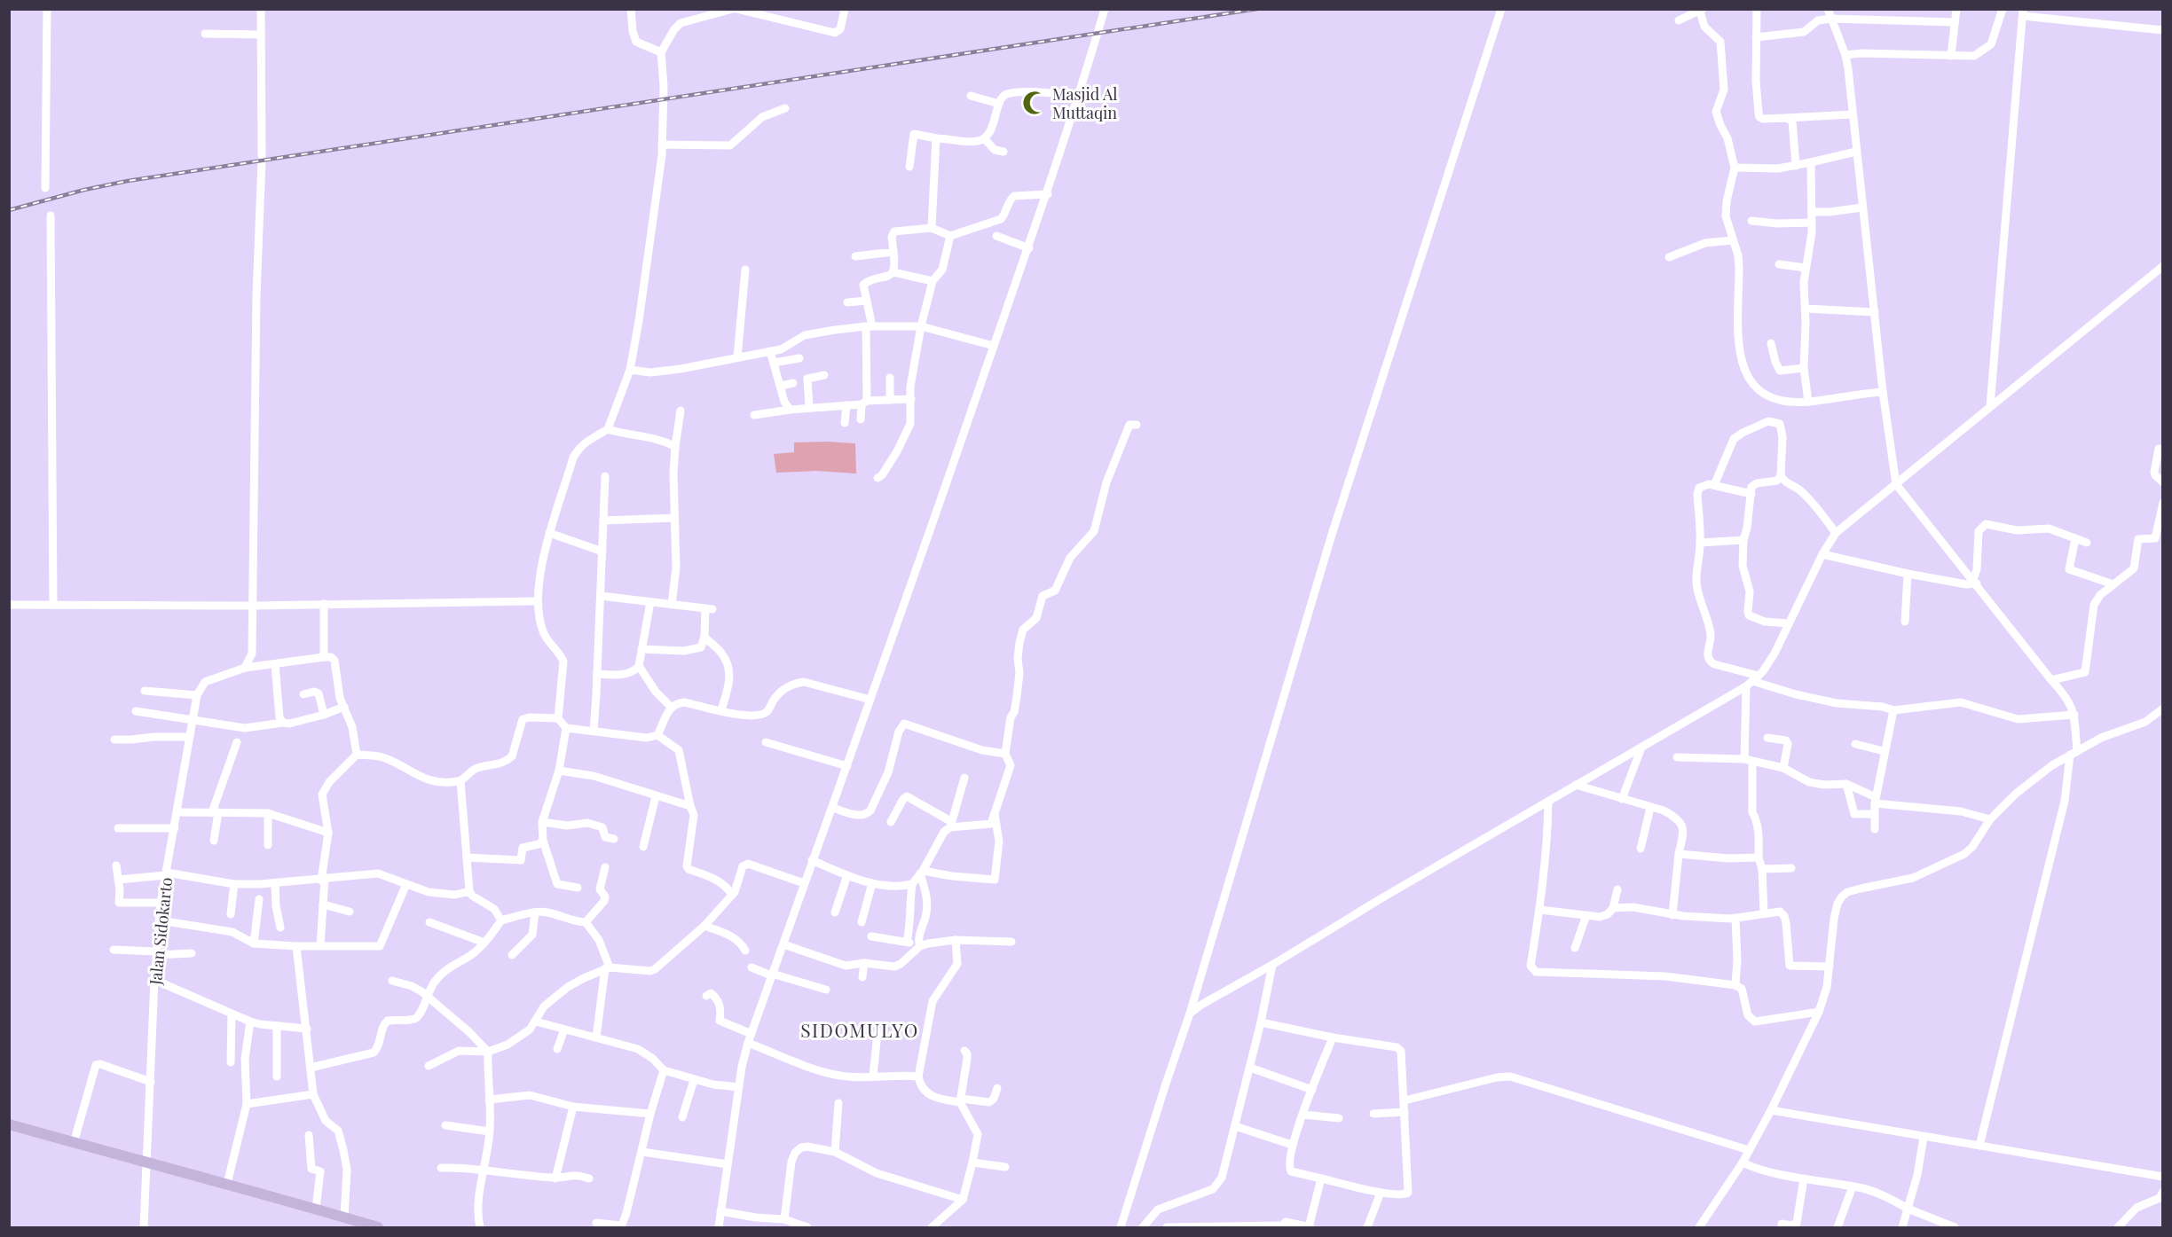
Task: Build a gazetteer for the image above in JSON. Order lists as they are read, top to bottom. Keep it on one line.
{"streets":{"street":["Jalan Sidokarto"]},"districts":["SIDOMULYO"],"places":{"mosque":["Masjid Al Muttaqin"]}}
